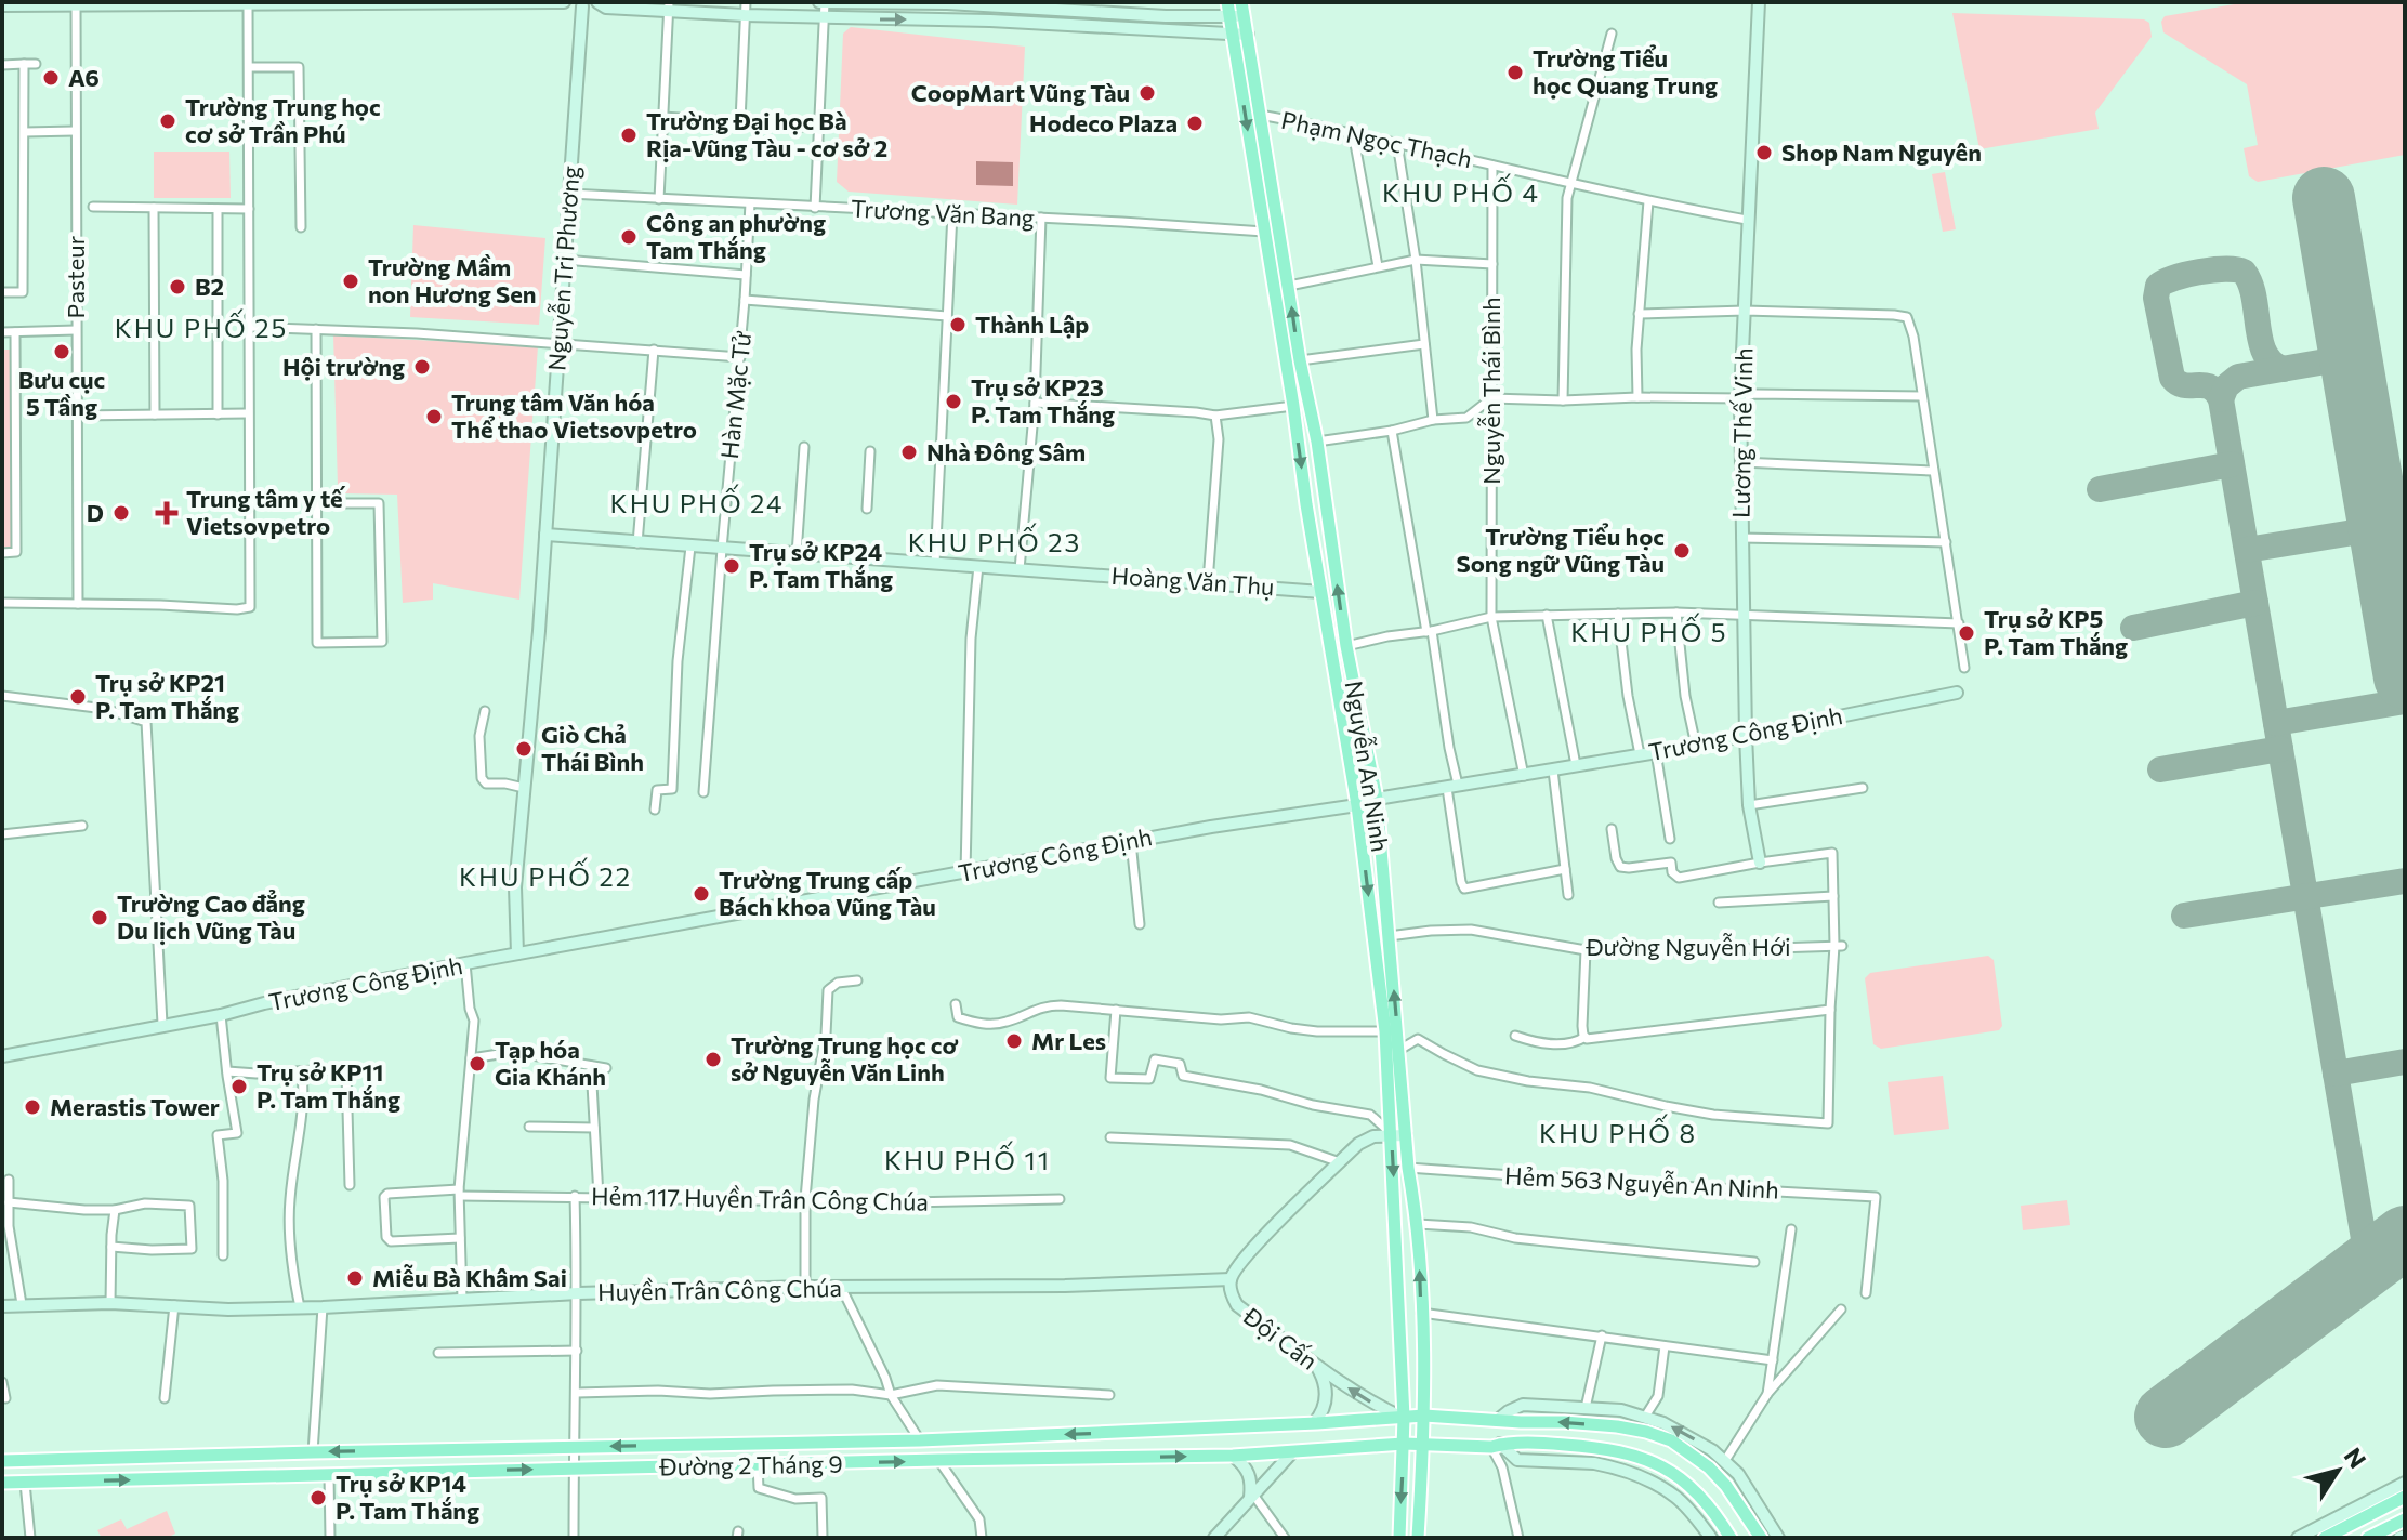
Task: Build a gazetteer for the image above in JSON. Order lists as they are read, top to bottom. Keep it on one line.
{"streets":{"main road":["Nguyễn An Ninh","Đường 2 Tháng 9"],"street":["Phạm Ngọc Thạch","Trương Văn Bang","Nguyễn Tri Phương","Pasteur","Nguyễn Thái Bình","Hàn Mặc Tử","Lương Thế Vinh","Hoàng Văn Thụ","Trương Công Định","Đường Nguyễn Hới","Hẻm 563 Nguyễn An Ninh","Hẻm 117 Huyền Trân Công Chúa","Huyền Trân Công Chúa","Đội Cấn"]},"crossings":[["Phạm Ngọc Thạch","Nguyễn Thái Bình"],["Phạm Ngọc Thạch","Lương Thế Vinh"],["Phạm Ngọc Thạch","Nguyễn An Ninh"],["Trương Văn Bang","Nguyễn Tri Phương"],["Trương Văn Bang","Hàn Mặc Tử"],["Trương Văn Bang","Nguyễn An Ninh"],["Nguyễn Tri Phương","Hoàng Văn Thụ"],["Nguyễn Tri Phương","Trương Công Định"],["Nguyễn Thái Bình","Trương Công Định"],["Hàn Mặc Tử","Hoàng Văn Thụ"],["Lương Thế Vinh","Trương Công Định"],["Hoàng Văn Thụ","Nguyễn An Ninh"],["Trương Công Định","Nguyễn An Ninh"],["Nguyễn An Ninh","Đường Nguyễn Hới"],["Nguyễn An Ninh","Hẻm 563 Nguyễn An Ninh"],["Nguyễn An Ninh","Đội Cấn"],["Nguyễn An Ninh","Đường 2 Tháng 9"],["Huyền Trân Công Chúa","Đội Cấn"],["Đội Cấn","Đường 2 Tháng 9"]],"districts":["KHU PHỐ 4","KHU PHỐ 25","KHU PHỐ 24","KHU PHỐ 23","KHU PHỐ 5","KHU PHỐ 22","KHU PHỐ 8","KHU PHỐ 11"],"places":{"other":["Trường Tiểu học Quang Trung","A6","CoopMart Vũng Tàu","Trường Trung học cơ sở Trần Phú","Hodeco Plaza","Trường Đại học Bà Rịa-Vũng Tàu - cơ sở 2","Shop Nam Nguyên","Công an phường Tam Thắng","Trường Mầm non Hương Sen","B2","Thành Lập","Bưu cục 5 Tầng","Hội trường","Trụ sở KP23 P. Tam Thắng","Trung tâm Văn hóa Thể thao Vietsovpetro","Nhà Đông Sâm","D","Trường Tiểu học Song ngữ Vũng Tàu","Trụ sở KP24 P. Tam Thắng","Trụ sở KP5 P. Tam Thắng","Trụ sở KP21 P. Tam Thắng","Giò Chả Thái Bình","Trường Trung cấp Bách khoa Vũng Tàu","Trường Cao đẳng Du lịch Vũng Tàu","Mr Les","Trường Trung học cơ sở Nguyễn Văn Linh","Tạp hóa Gia Khánh","Trụ sở KP11 P. Tam Thắng","Merastis Tower","Miễu Bà Khâm Sai","Trụ sở KP14 P. Tam Thắng"],"health":["Trung tâm y tế Vietsovpetro"]},"north":"top right"}
